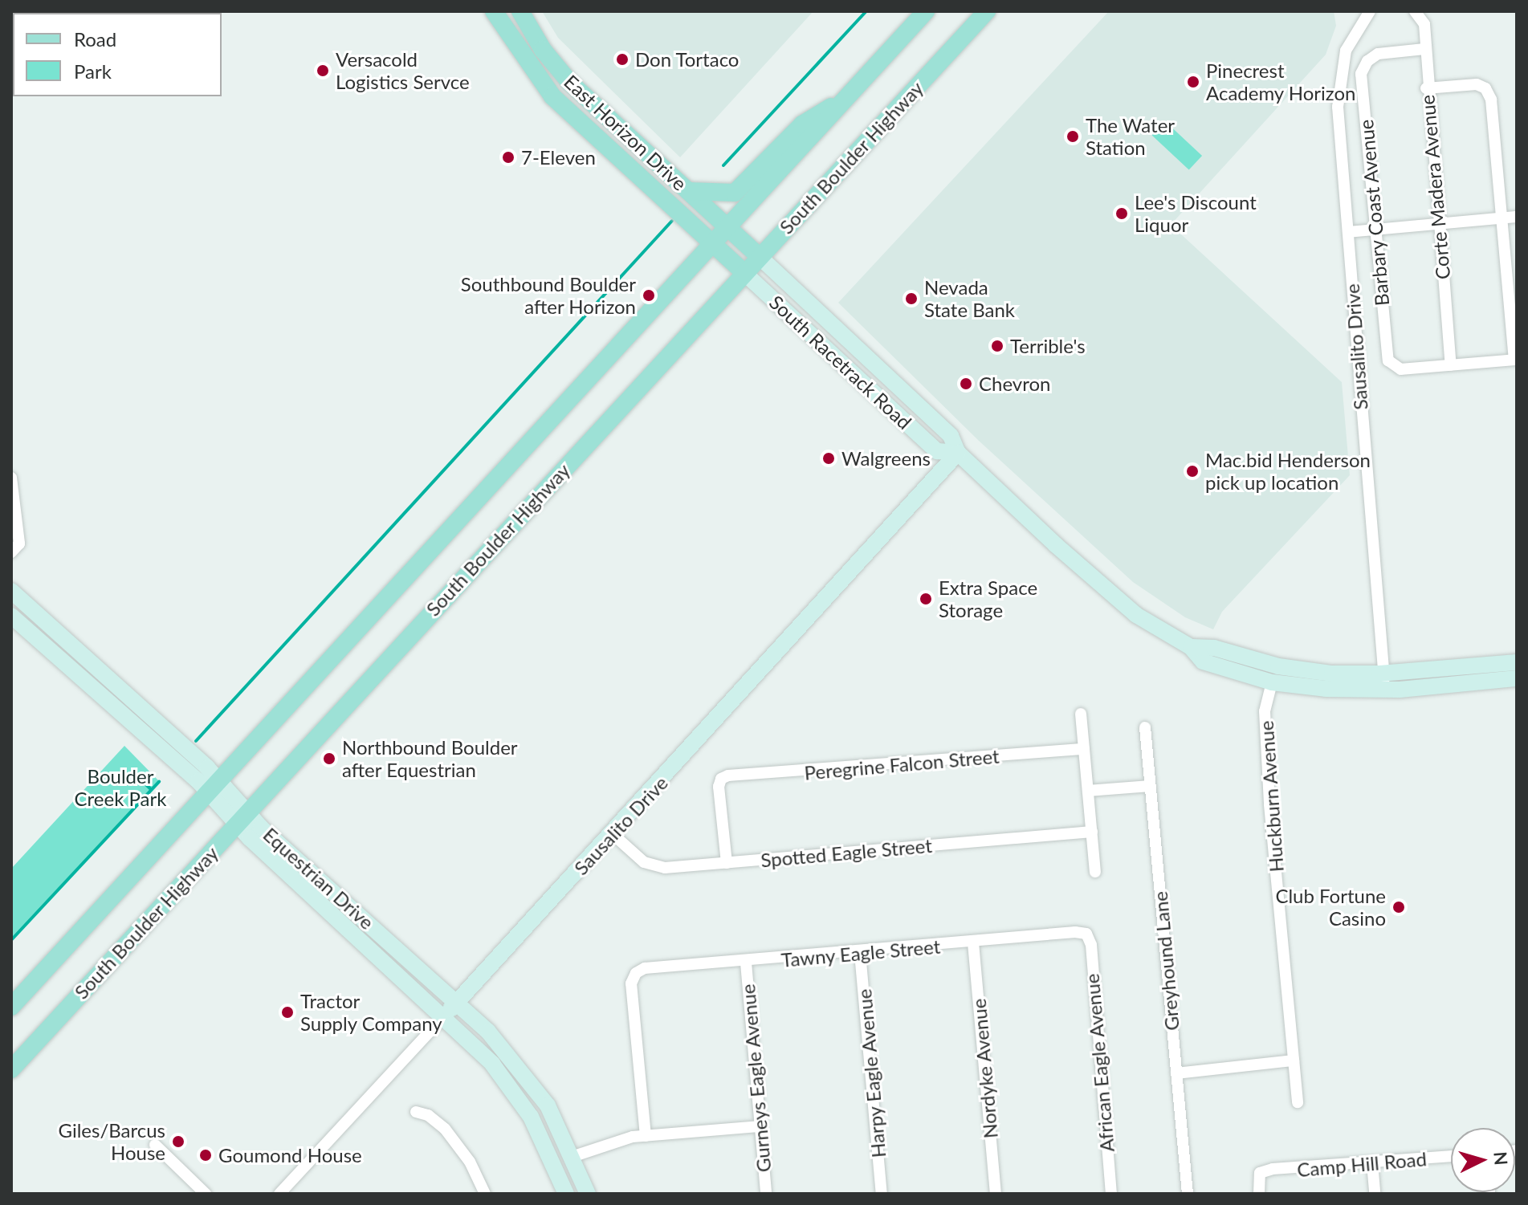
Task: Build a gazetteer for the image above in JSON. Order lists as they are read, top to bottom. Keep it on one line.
{"streets":{"main road":["East Horizon Drive","South Boulder Highway","South Racetrack Road"],"street":["Corte Madera Avenue","Barbary Coast Avenue","Sausalito Drive","Peregrine Falcon Street","Huckburn Avenue","Spotted Eagle Street","Equestrian Drive","Tawny Eagle Street","Greyhound Lane","African Eagle Avenue","Nordyke Avenue","Harpy Eagle Avenue","Gurneys Eagle Avenue","Camp Hill Road"]},"crossings":[["East Horizon Drive","South Racetrack Road"],["South Boulder Highway","South Racetrack Road"],["South Boulder Highway","Equestrian Drive"],["Corte Madera Avenue","Barbary Coast Avenue"],["Sausalito Drive","South Racetrack Road"],["Sausalito Drive","Spotted Eagle Street"],["Sausalito Drive","Equestrian Drive"],["South Racetrack Road","Huckburn Avenue"],["Peregrine Falcon Street","Spotted Eagle Street"],["Tawny Eagle Street","African Eagle Avenue"],["Tawny Eagle Street","Nordyke Avenue"],["Tawny Eagle Street","Harpy Eagle Avenue"],["Tawny Eagle Street","Gurneys Eagle Avenue"]],"parks":["Boulder Creek Park"],"places":["Don Tortaco","Versacold Logistics Servce","Pinecrest Academy Horizon","The Water Station","7-Eleven","Lee's Discount Liquor","Southbound Boulder after Horizon","Nevada State Bank","Terrible's","Chevron","Walgreens","Mac.bid Henderson pick up location","Extra Space Storage","Northbound Boulder after Equestrian","Club Fortune Casino","Tractor Supply Company","Giles/Barcus House","Goumond House"],"legend":["Road","Park"],"north":"right"}
